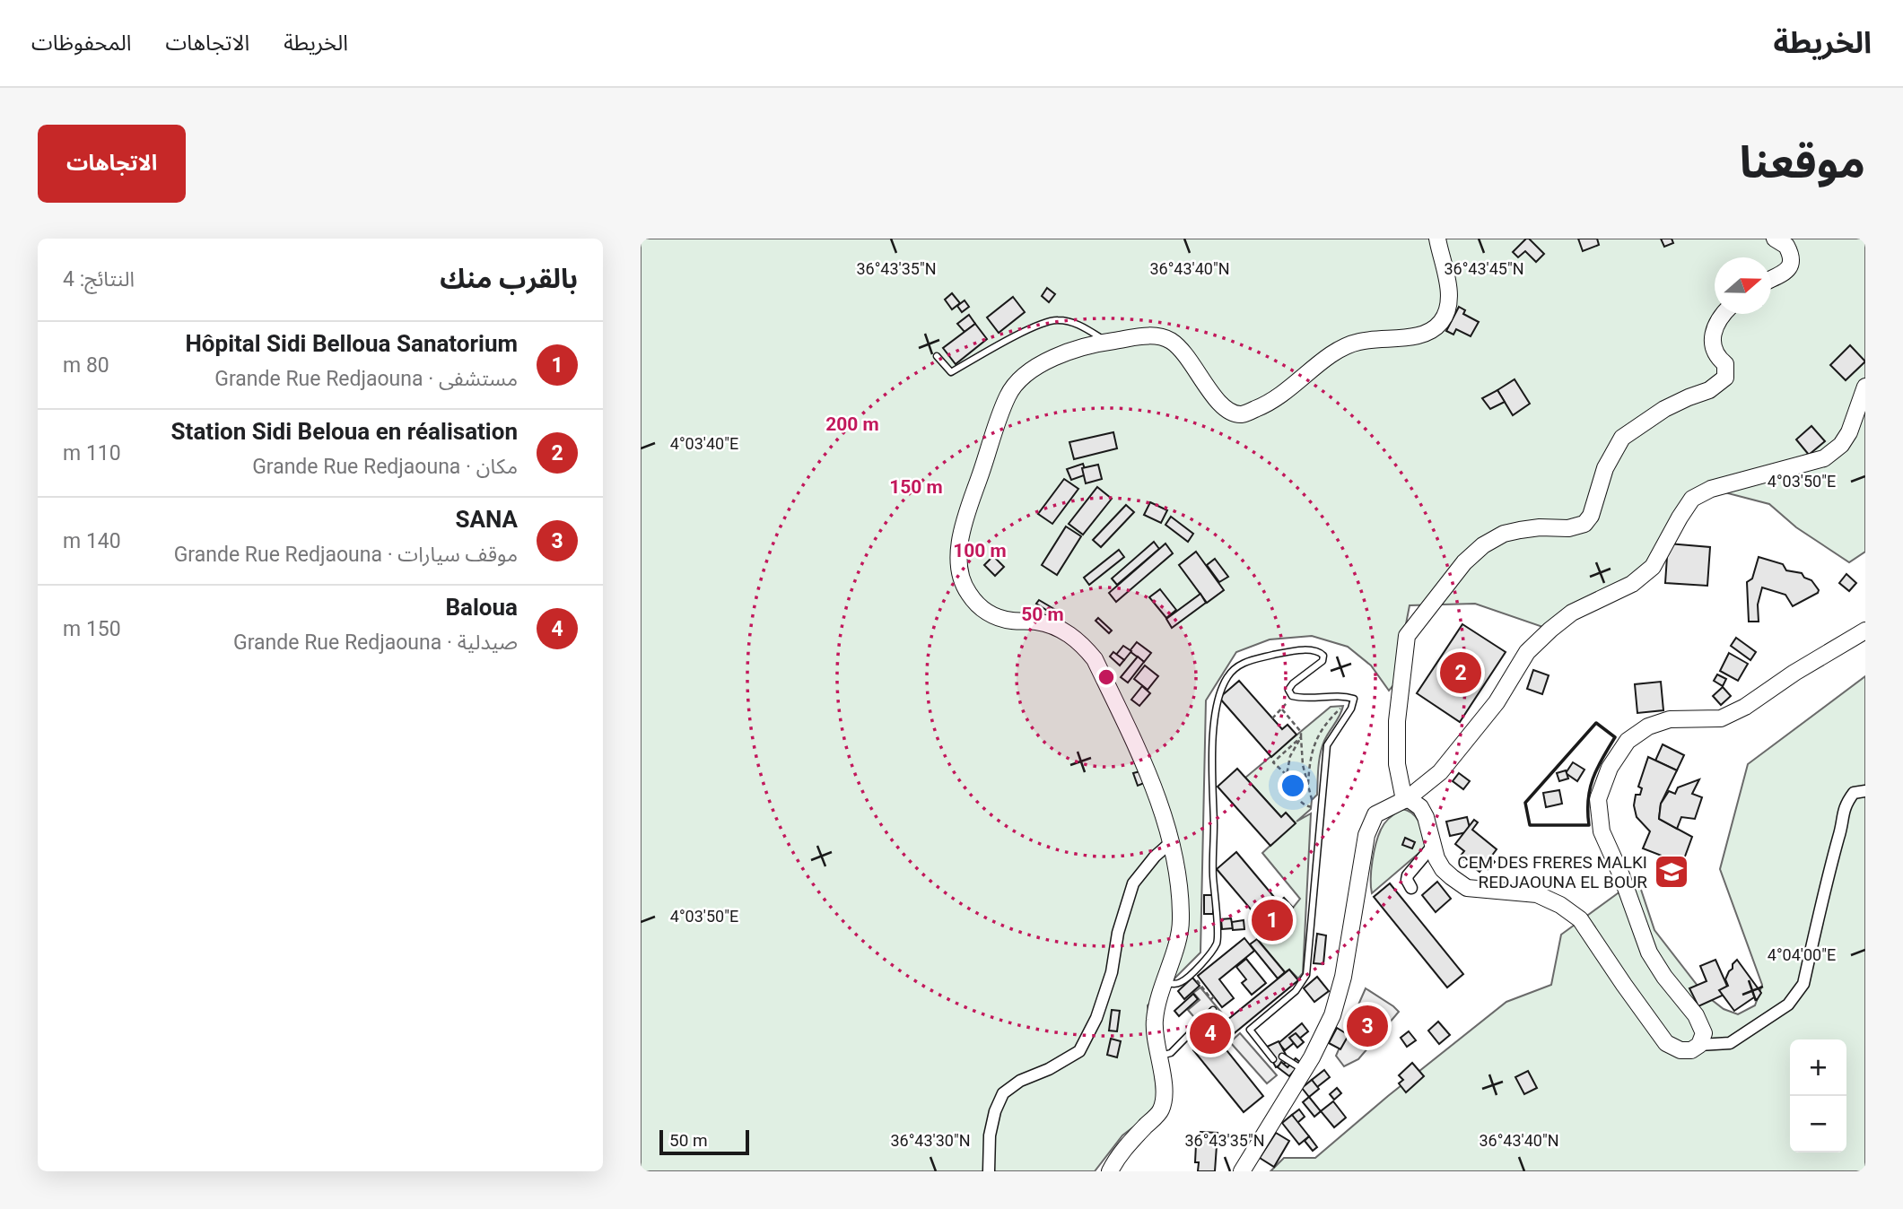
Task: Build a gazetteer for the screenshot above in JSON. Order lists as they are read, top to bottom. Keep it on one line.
{"places":{"school or university":["CEM DES FRERES MALKI REDJAOUNA EL BOUR"]},"scale_bar":"50 m","north":"right","page":{"header":"الخريطة","nav":["الخريطة","الاتجاهات","المحفوظات"],"title":"موقعنا","buttons":"الاتجاهات","heading":["بالقرب منك","النتائج: 4"],"list":[{"mark":"1","name":"Hôpital Sidi Belloua Sanatorium","note":"مستشفى · Grande Rue Redjaouna","value":"80 m"},{"mark":"2","name":"Station Sidi Beloua en réalisation","note":"مكان · Grande Rue Redjaouna","value":"110 m"},{"mark":"3","name":"SANA","note":"موقف سيارات · Grande Rue Redjaouna","value":"140 m"},{"mark":"4","name":"Baloua","note":"صيدلية · Grande Rue Redjaouna","value":"150 m"}],"pins":["2","1","3","4"],"map_buttons":["+","−"],"scale":"50 m"},"coordinates":["36°43'35\"N","36°43'40\"N","36°43'45\"N","4°03'40\"E","4°03'50\"E","4°04'00\"E","36°43'30\"N"],"rings":["200 m","150 m","100 m","50 m"]}
